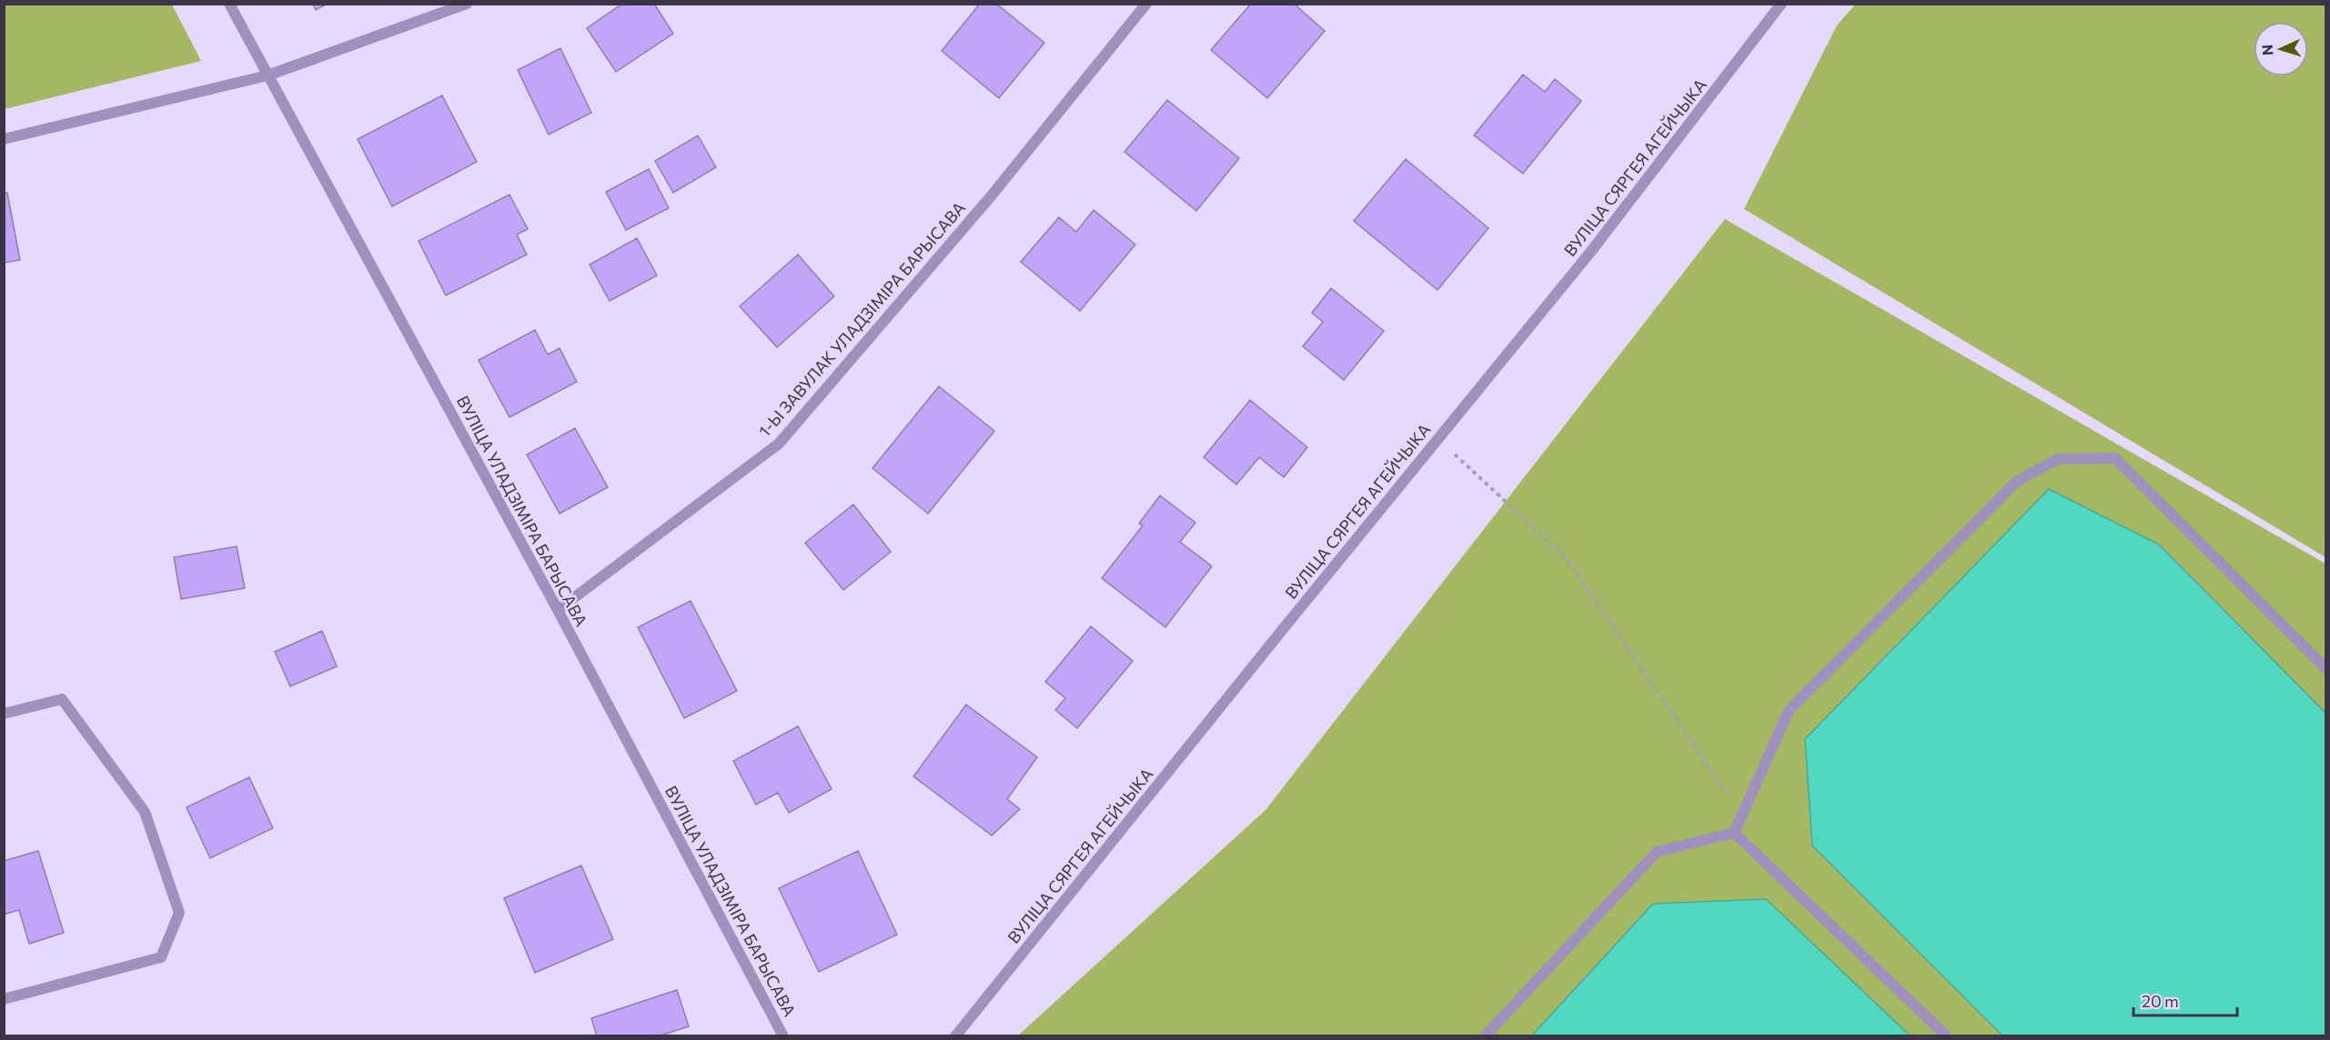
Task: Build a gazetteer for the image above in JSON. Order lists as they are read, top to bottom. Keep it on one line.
{"streets":{"street":["ВУЛІЦА СЯРГЕЯ АГЕЙЧЫКА","1-Ы ЗАВУЛАК УЛАДЗІМІРА БАРЫСАВА","ВУЛІЦА УЛАДЗІМІРА БАРЫСАВА"]},"crossings":[["1-Ы ЗАВУЛАК УЛАДЗІМІРА БАРЫСАВА","ВУЛІЦА УЛАДЗІМІРА БАРЫСАВА"]],"scale_bar":"20 m","north":"left"}
